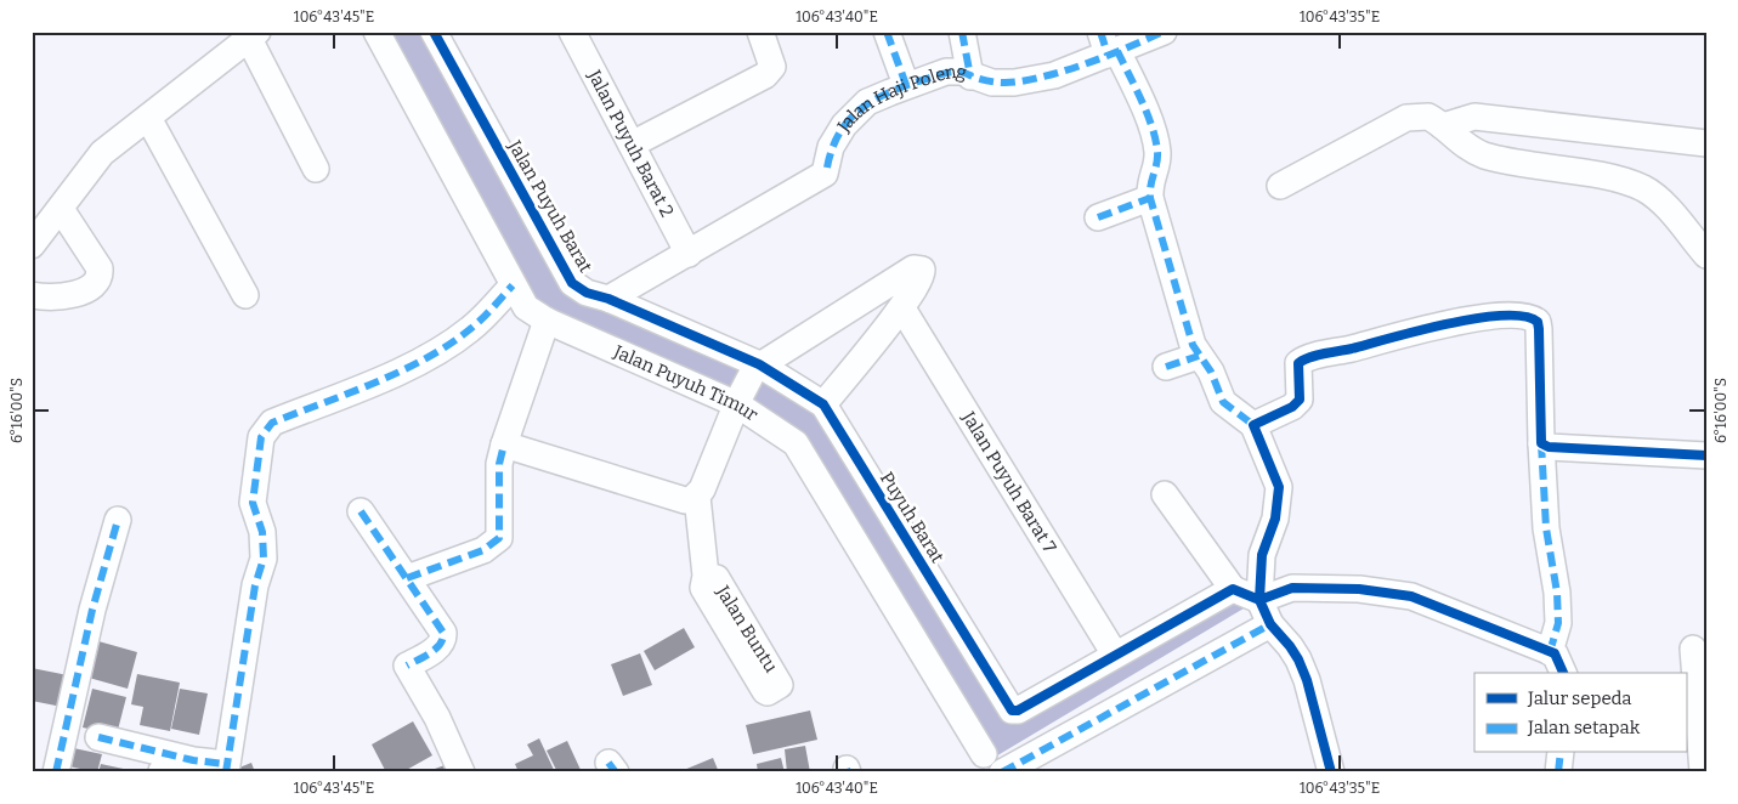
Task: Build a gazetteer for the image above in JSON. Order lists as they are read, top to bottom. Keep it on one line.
{"streets":{"street":["Jalan Haji Poleng","Jalan Puyuh Barat 2","Jalan Puyuh Barat","Jalan Puyuh Timur","Jalan Puyuh Barat 7","Puyuh Barat","Jalan Buntu"]},"crossings":[["Jalan Haji Poleng","Jalan Puyuh Barat 2"],["Jalan Haji Poleng","Jalan Puyuh Barat"],["Jalan Puyuh Barat","Puyuh Barat"],["Jalan Puyuh Barat 7","Puyuh Barat"]],"legend":["Jalur sepeda","Jalan setapak"],"coordinates":["106°43'45\"E","106°43'40\"E","106°43'35\"E","6°16'00\"S"]}
